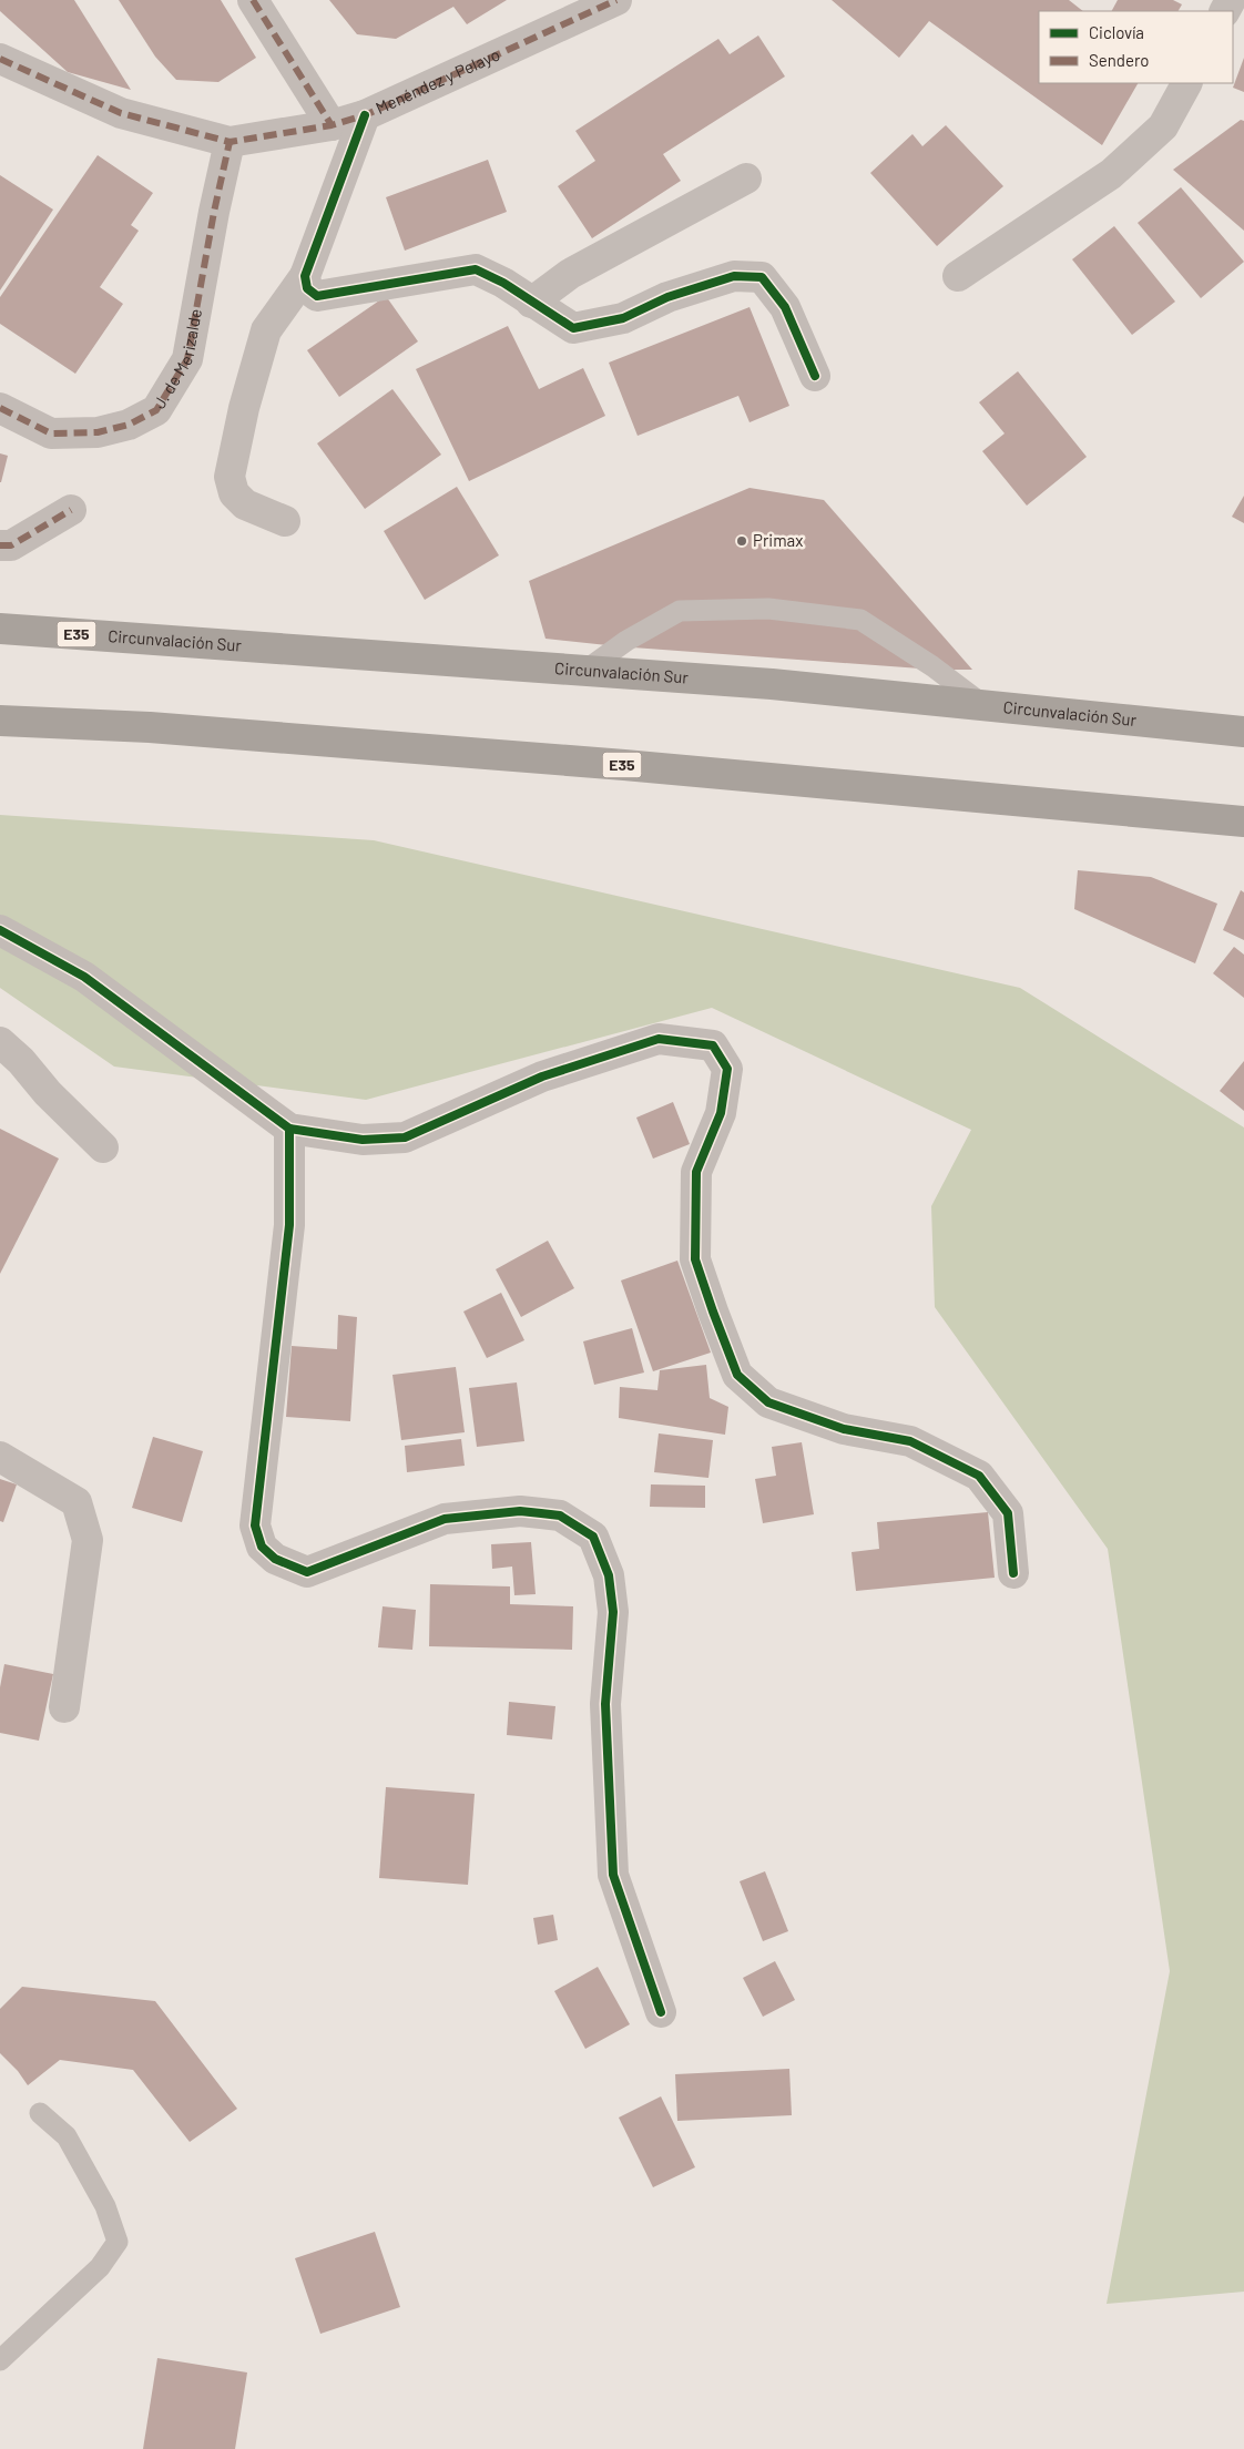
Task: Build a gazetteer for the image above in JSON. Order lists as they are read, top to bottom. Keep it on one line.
{"streets":{"highway":["E35","Circunvalación Sur"],"street":["Menéndez y Pelayo","J. de Merizalde"]},"crossings":[["Menéndez y Pelayo","J. de Merizalde"]],"places":["Primax"],"legend":["Ciclovía","Sendero"]}
